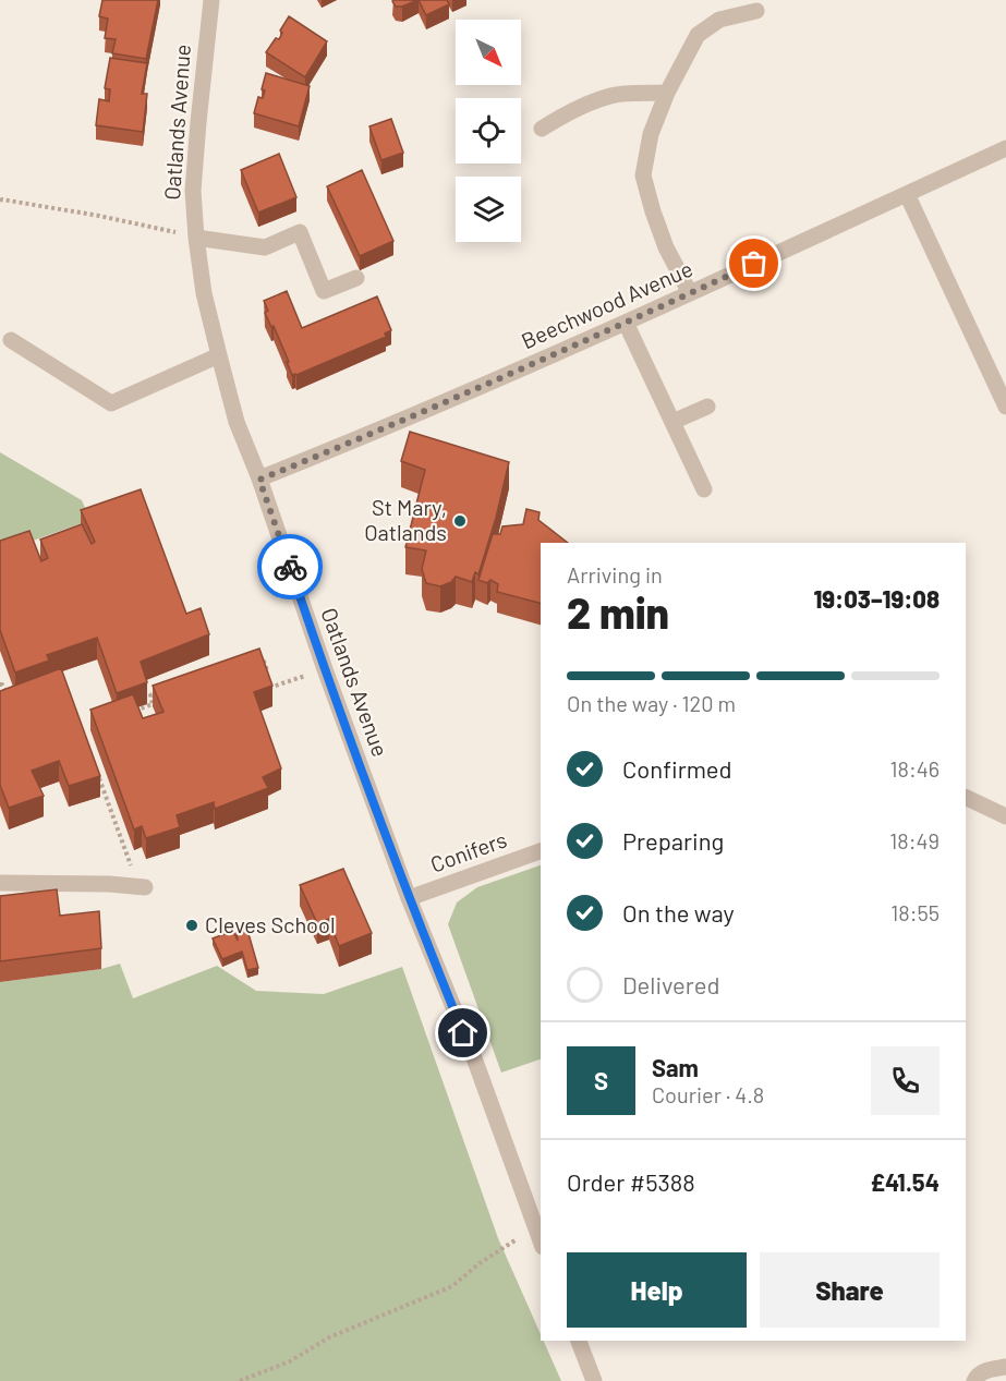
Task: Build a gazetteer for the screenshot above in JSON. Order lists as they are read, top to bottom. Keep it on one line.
{"streets":{"street":["Oatlands Avenue","Beechwood Avenue","Conifers"]},"crossings":[["Oatlands Avenue","Beechwood Avenue"],["Oatlands Avenue","Conifers"]],"places":["St Mary, Oatlands","Cleves School"],"north":"bottom right","page":{"heading":["2 min","Arriving in","19:03–19:08"],"panel":["Sam","Courier · 4.8","Order #5388","£41.54"],"bar":"On the way · 120 m","list":[["Confirmed","18:46"],["Preparing","18:49"],["On the way","18:55"],"Delivered"],"round":"S","buttons":["Help","Share"]}}
